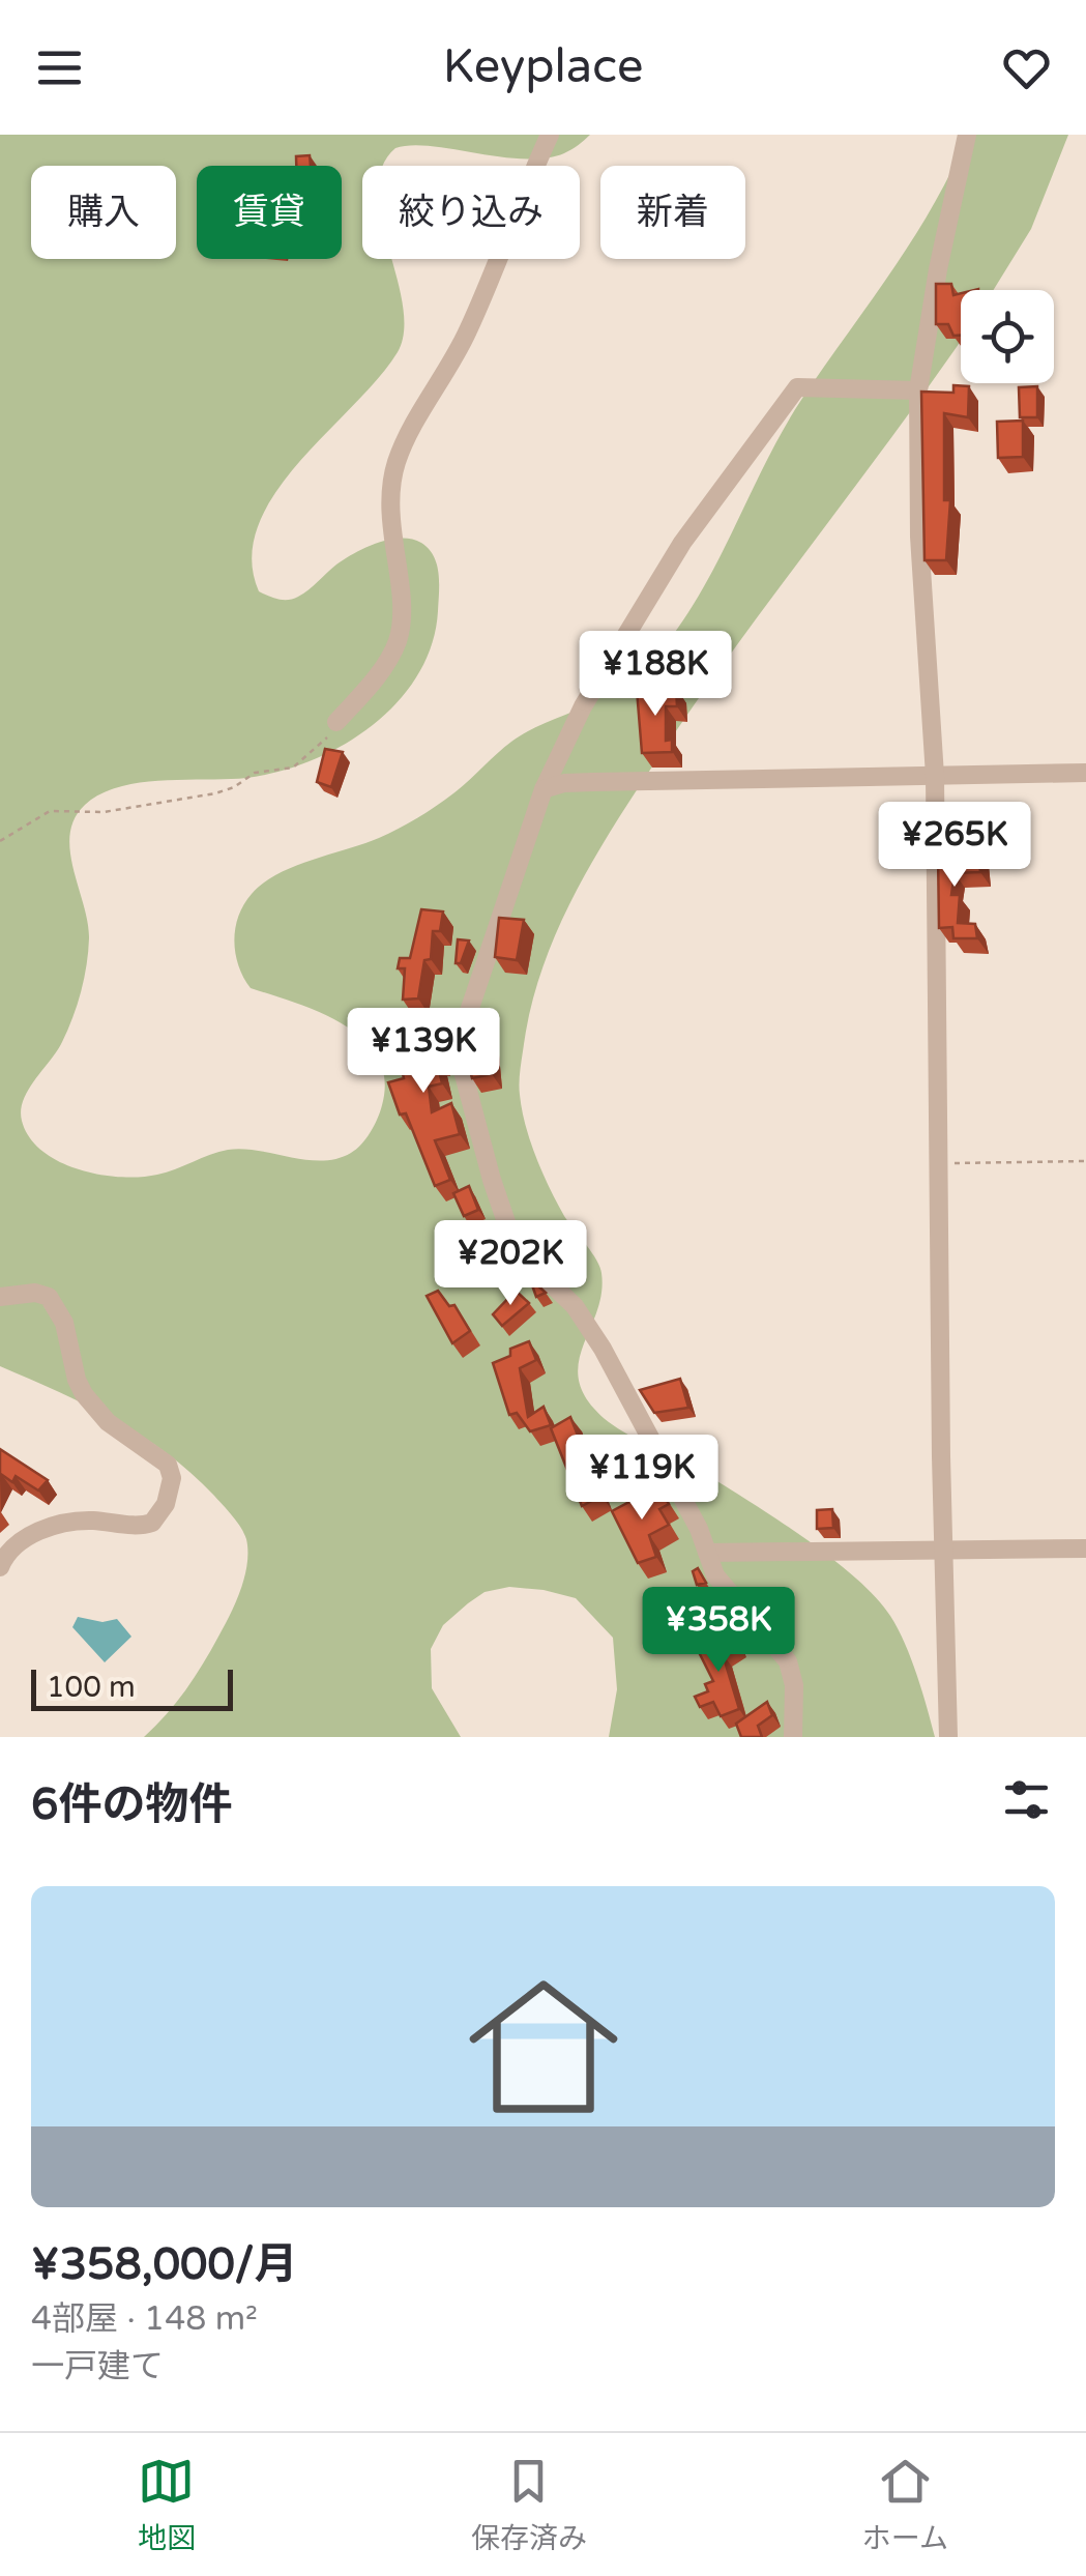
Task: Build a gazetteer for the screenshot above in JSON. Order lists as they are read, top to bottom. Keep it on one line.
{"scale_bar":"100 m","page":{"header":"Keyplace","chip":["購入","賃貸","絞り込み","新着"],"price":["¥188K","¥265K","¥139K","¥202K","¥119K","¥358K"],"scale":"100 m","heading":"6件の物件","list":[{"name":"¥358,000/月","note":"4部屋 · 148 m² · 一戸建て"}],"tabs":["地図","保存済み","ホーム"]}}
